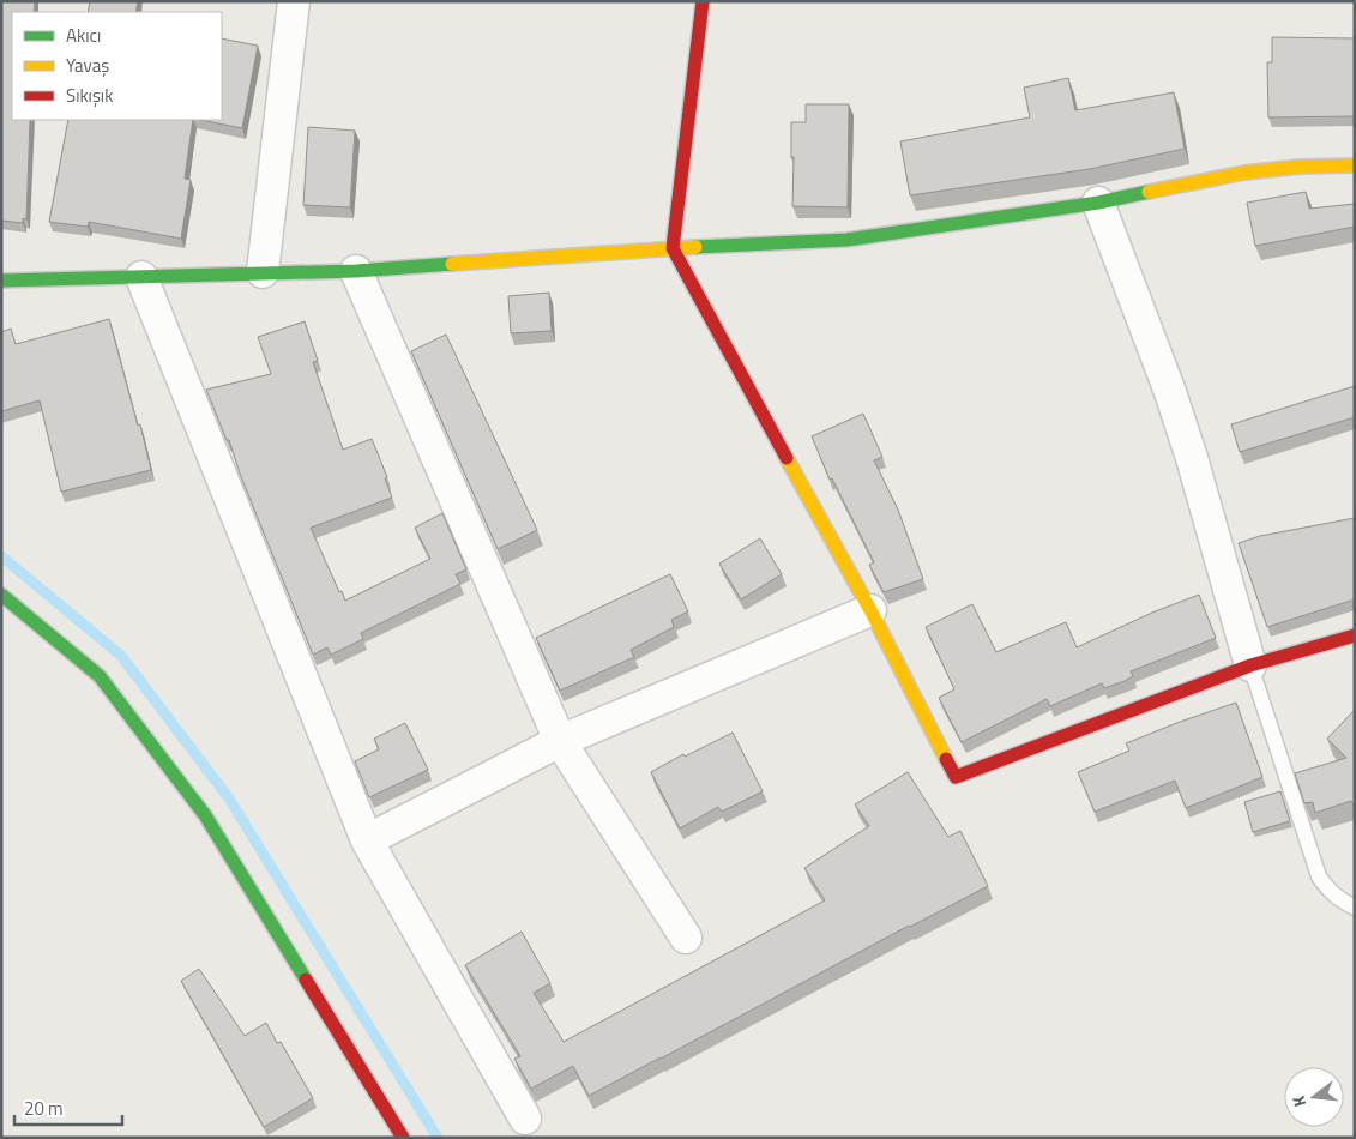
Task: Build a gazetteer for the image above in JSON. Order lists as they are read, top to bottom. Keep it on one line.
{"legend":["Akıcı","Yavaş","Sıkışık"],"scale_bar":"20 m","north":"left"}
